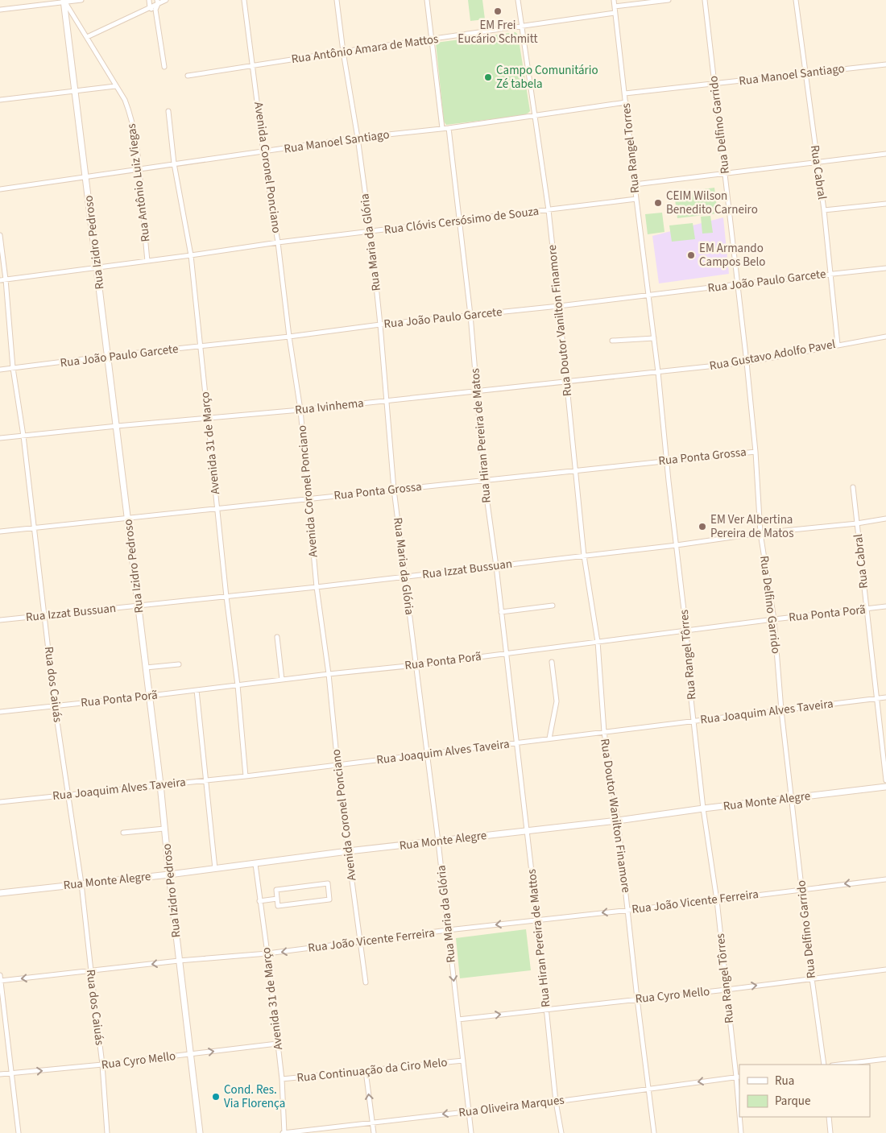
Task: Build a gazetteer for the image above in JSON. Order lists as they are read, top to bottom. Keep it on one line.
{"streets":{"street":["Rua Antônio Amara de Mattos","Rua Manoel Santiago","Rua Delfino Garrido","Rua Rangel Torres","Avenida Coronel Ponciano","Rua Cabral","Rua Antônio Luiz Viegas","Rua Clóvis Cersósimo de Souza","Rua Izidro Pedroso","Rua Maria da Glória","Rua João Paulo Garcete","Rua Doutor Vanilton Finamore","Rua Gustavo Adolfo Pavel","Rua Ivinhema","Rua Hiran Pereira de Matos","Avenida 31 de Março","Rua Ponta Grossa","Rua Izzat Bussuan","Rua Ponta Porã","Rua Rangel Tôrres","Rua dos Caiuás","Rua Joaquim Alves Taveira","Rua Monte Alegre","Rua Doutor Wanilton Finamore","Rua João Vicente Ferreira","Rua Hiran Pereira de Mattos","Rua Cyro Mello","Rua Continuação da Ciro Melo","Rua Oliveira Marques"]},"crossings":[["Rua Antônio Amara de Mattos","Rua Rangel Torres"],["Rua Antônio Amara de Mattos","Avenida Coronel Ponciano"],["Rua Antônio Amara de Mattos","Rua Maria da Glória"],["Rua Antônio Amara de Mattos","Rua Doutor Vanilton Finamore"],["Rua Manoel Santiago","Rua Delfino Garrido"],["Rua Manoel Santiago","Rua Rangel Torres"],["Rua Manoel Santiago","Avenida Coronel Ponciano"],["Rua Manoel Santiago","Rua Cabral"],["Rua Manoel Santiago","Rua Antônio Luiz Viegas"],["Rua Manoel Santiago","Rua Izidro Pedroso"],["Rua Manoel Santiago","Rua Maria da Glória"],["Rua Manoel Santiago","Rua Doutor Vanilton Finamore"],["Rua Manoel Santiago","Rua Hiran Pereira de Matos"],["Rua Manoel Santiago","Avenida 31 de Março"],["Rua Delfino Garrido","Rua João Paulo Garcete"],["Rua Delfino Garrido","Rua Gustavo Adolfo Pavel"],["Rua Delfino Garrido","Rua Ponta Grossa"],["Rua Delfino Garrido","Rua Izzat Bussuan"],["Rua Delfino Garrido","Rua Ponta Porã"],["Rua Delfino Garrido","Rua Joaquim Alves Taveira"],["Rua Delfino Garrido","Rua Monte Alegre"],["Rua Delfino Garrido","Rua João Vicente Ferreira"],["Rua Delfino Garrido","Rua Cyro Mello"],["Rua Rangel Torres","Rua Clóvis Cersósimo de Souza"],["Rua Rangel Torres","Rua João Paulo Garcete"],["Rua Rangel Torres","Rua Rangel Tôrres"],["Avenida Coronel Ponciano","Rua Clóvis Cersósimo de Souza"],["Avenida Coronel Ponciano","Rua João Paulo Garcete"],["Avenida Coronel Ponciano","Rua Ivinhema"],["Avenida Coronel Ponciano","Rua Ponta Grossa"],["Avenida Coronel Ponciano","Rua Izzat Bussuan"],["Avenida Coronel Ponciano","Rua Ponta Porã"],["Avenida Coronel Ponciano","Rua Joaquim Alves Taveira"],["Avenida Coronel Ponciano","Rua Monte Alegre"],["Avenida Coronel Ponciano","Rua João Vicente Ferreira"],["Rua Cabral","Rua João Paulo Garcete"],["Rua Cabral","Rua Gustavo Adolfo Pavel"],["Rua Cabral","Rua Izzat Bussuan"],["Rua Cabral","Rua Ponta Porã"],["Rua Cabral","Rua Joaquim Alves Taveira"],["Rua Antônio Luiz Viegas","Rua Clóvis Cersósimo de Souza"],["Rua Antônio Luiz Viegas","Rua Izidro Pedroso"],["Rua Clóvis Cersósimo de Souza","Rua Izidro Pedroso"],["Rua Clóvis Cersósimo de Souza","Rua Maria da Glória"],["Rua Clóvis Cersósimo de Souza","Rua Doutor Vanilton Finamore"],["Rua Clóvis Cersósimo de Souza","Rua Hiran Pereira de Matos"],["Rua Clóvis Cersósimo de Souza","Avenida 31 de Março"],["Rua Clóvis Cersósimo de Souza","Rua dos Caiuás"],["Rua Izidro Pedroso","Rua João Paulo Garcete"],["Rua Izidro Pedroso","Rua Ivinhema"],["Rua Izidro Pedroso","Rua Ponta Grossa"],["Rua Izidro Pedroso","Rua Izzat Bussuan"],["Rua Izidro Pedroso","Rua Ponta Porã"],["Rua Izidro Pedroso","Rua Joaquim Alves Taveira"],["Rua Izidro Pedroso","Rua Monte Alegre"],["Rua Izidro Pedroso","Rua João Vicente Ferreira"],["Rua Izidro Pedroso","Rua Cyro Mello"],["Rua Maria da Glória","Rua João Paulo Garcete"],["Rua Maria da Glória","Rua Ivinhema"],["Rua Maria da Glória","Rua Ponta Grossa"],["Rua Maria da Glória","Rua Izzat Bussuan"],["Rua Maria da Glória","Rua Ponta Porã"],["Rua Maria da Glória","Rua Joaquim Alves Taveira"],["Rua Maria da Glória","Rua Monte Alegre"],["Rua Maria da Glória","Rua João Vicente Ferreira"],["Rua Maria da Glória","Rua Cyro Mello"],["Rua Maria da Glória","Rua Continuação da Ciro Melo"],["Rua Maria da Glória","Rua Oliveira Marques"],["Rua João Paulo Garcete","Rua Doutor Vanilton Finamore"],["Rua João Paulo Garcete","Rua Hiran Pereira de Matos"],["Rua João Paulo Garcete","Avenida 31 de Março"],["Rua João Paulo Garcete","Rua Rangel Tôrres"],["Rua João Paulo Garcete","Rua dos Caiuás"],["Rua Doutor Vanilton Finamore","Rua Ivinhema"],["Rua Doutor Vanilton Finamore","Rua Ponta Grossa"],["Rua Doutor Vanilton Finamore","Rua Izzat Bussuan"],["Rua Doutor Vanilton Finamore","Rua Ponta Porã"],["Rua Doutor Vanilton Finamore","Rua Doutor Wanilton Finamore"],["Rua Gustavo Adolfo Pavel","Rua Ivinhema"],["Rua Gustavo Adolfo Pavel","Rua Rangel Tôrres"],["Rua Ivinhema","Rua Hiran Pereira de Matos"],["Rua Ivinhema","Avenida 31 de Março"],["Rua Ivinhema","Rua Rangel Tôrres"],["Rua Ivinhema","Rua dos Caiuás"],["Rua Hiran Pereira de Matos","Rua Ponta Grossa"],["Rua Hiran Pereira de Matos","Rua Izzat Bussuan"],["Rua Hiran Pereira de Matos","Rua Ponta Porã"],["Rua Hiran Pereira de Matos","Rua Joaquim Alves Taveira"],["Rua Hiran Pereira de Matos","Rua Hiran Pereira de Mattos"],["Avenida 31 de Março","Rua Ponta Grossa"],["Avenida 31 de Março","Rua Izzat Bussuan"],["Avenida 31 de Março","Rua Ponta Porã"],["Avenida 31 de Março","Rua Joaquim Alves Taveira"],["Avenida 31 de Março","Rua Monte Alegre"],["Avenida 31 de Março","Rua João Vicente Ferreira"],["Avenida 31 de Março","Rua Cyro Mello"],["Avenida 31 de Março","Rua Continuação da Ciro Melo"],["Avenida 31 de Março","Rua Oliveira Marques"],["Rua Ponta Grossa","Rua Rangel Tôrres"],["Rua Ponta Grossa","Rua dos Caiuás"],["Rua Izzat Bussuan","Rua Rangel Tôrres"],["Rua Izzat Bussuan","Rua dos Caiuás"],["Rua Ponta Porã","Rua Rangel Tôrres"],["Rua Ponta Porã","Rua dos Caiuás"],["Rua Ponta Porã","Rua Doutor Wanilton Finamore"],["Rua Rangel Tôrres","Rua Joaquim Alves Taveira"],["Rua Rangel Tôrres","Rua Monte Alegre"],["Rua Rangel Tôrres","Rua João Vicente Ferreira"],["Rua Rangel Tôrres","Rua Cyro Mello"],["Rua Rangel Tôrres","Rua Oliveira Marques"],["Rua dos Caiuás","Rua Joaquim Alves Taveira"],["Rua dos Caiuás","Rua Monte Alegre"],["Rua dos Caiuás","Rua João Vicente Ferreira"],["Rua dos Caiuás","Rua Cyro Mello"],["Rua Joaquim Alves Taveira","Rua Doutor Wanilton Finamore"],["Rua Joaquim Alves Taveira","Rua Hiran Pereira de Mattos"],["Rua Monte Alegre","Rua Doutor Wanilton Finamore"],["Rua Monte Alegre","Rua Hiran Pereira de Mattos"],["Rua Doutor Wanilton Finamore","Rua João Vicente Ferreira"],["Rua Doutor Wanilton Finamore","Rua Cyro Mello"],["Rua Doutor Wanilton Finamore","Rua Oliveira Marques"],["Rua João Vicente Ferreira","Rua Hiran Pereira de Mattos"],["Rua Hiran Pereira de Mattos","Rua Cyro Mello"],["Rua Hiran Pereira de Mattos","Rua Oliveira Marques"]],"one_way":["Rua João Vicente Ferreira","Rua Cyro Mello","Rua Oliveira Marques"],"places":["EM Frei Eucário Schmitt","Campo Comunitário Zé tabela","CEIM Wilson Benedito Carneiro","EM Armando Campos Belo","EM Ver Albertina Pereira de Matos","Cond. Res. Via Florença"],"legend":["Rua","Parque"]}
